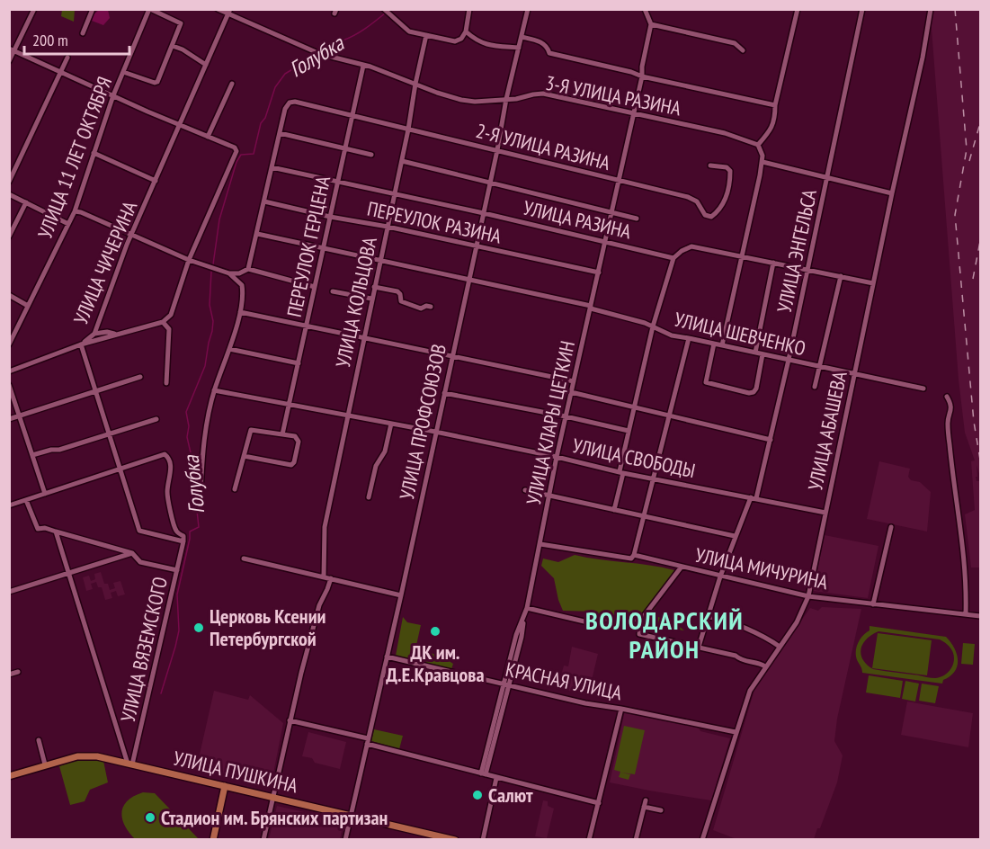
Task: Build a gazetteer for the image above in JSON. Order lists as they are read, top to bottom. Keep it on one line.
{"streets":{"main road":["УЛИЦА ПУШКИНА"],"street":["3-Я УЛИЦА РАЗИНА","2-Я УЛИЦА РАЗИНА","УЛИЦА 11 ЛЕТ ОКТЯБРЯ","УЛИЦА РАЗИНА","ПЕРЕУЛОК РАЗИНА","ПЕРЕУЛОК ГЕРЦЕНА","УЛИЦА ЭНГЕЛЬСА","УЛИЦА ЧИЧЕРИНА","УЛИЦА КОЛЬЦОВА","УЛИЦА ШЕВЧЕНКО","УЛИЦА ПРОФСОЮЗОВ","УЛИЦА КЛАРЫ ЦЕТКИН","УЛИЦА АБАШЕВА","УЛИЦА СВОБОДЫ","УЛИЦА МИЧУРИНА","УЛИЦА ВЯЗЕМСКОГО","КРАСНАЯ УЛИЦА"]},"crossings":[["3-Я УЛИЦА РАЗИНА","ПЕРЕУЛОК ГЕРЦЕНА"],["3-Я УЛИЦА РАЗИНА","УЛИЦА ЧИЧЕРИНА"],["3-Я УЛИЦА РАЗИНА","УЛИЦА КОЛЬЦОВА"],["3-Я УЛИЦА РАЗИНА","УЛИЦА ПРОФСОЮЗОВ"],["3-Я УЛИЦА РАЗИНА","УЛИЦА КЛАРЫ ЦЕТКИН"],["2-Я УЛИЦА РАЗИНА","ПЕРЕУЛОК ГЕРЦЕНА"],["2-Я УЛИЦА РАЗИНА","УЛИЦА КОЛЬЦОВА"],["2-Я УЛИЦА РАЗИНА","УЛИЦА ПРОФСОЮЗОВ"],["2-Я УЛИЦА РАЗИНА","УЛИЦА КЛАРЫ ЦЕТКИН"],["УЛИЦА РАЗИНА","ПЕРЕУЛОК ГЕРЦЕНА"],["УЛИЦА РАЗИНА","УЛИЦА КОЛЬЦОВА"],["УЛИЦА РАЗИНА","УЛИЦА ПРОФСОЮЗОВ"],["УЛИЦА РАЗИНА","УЛИЦА КЛАРЫ ЦЕТКИН"],["ПЕРЕУЛОК РАЗИНА","ПЕРЕУЛОК ГЕРЦЕНА"],["ПЕРЕУЛОК РАЗИНА","УЛИЦА КОЛЬЦОВА"],["ПЕРЕУЛОК РАЗИНА","УЛИЦА ПРОФСОЮЗОВ"],["ПЕРЕУЛОК РАЗИНА","УЛИЦА КЛАРЫ ЦЕТКИН"],["ПЕРЕУЛОК ГЕРЦЕНА","УЛИЦА ШЕВЧЕНКО"],["ПЕРЕУЛОК ГЕРЦЕНА","УЛИЦА СВОБОДЫ"],["УЛИЦА ЭНГЕЛЬСА","УЛИЦА ШЕВЧЕНКО"],["УЛИЦА ЭНГЕЛЬСА","УЛИЦА СВОБОДЫ"],["УЛИЦА ЭНГЕЛЬСА","УЛИЦА МИЧУРИНА"],["УЛИЦА ЧИЧЕРИНА","УЛИЦА ВЯЗЕМСКОГО"],["УЛИЦА КОЛЬЦОВА","УЛИЦА ШЕВЧЕНКО"],["УЛИЦА КОЛЬЦОВА","УЛИЦА СВОБОДЫ"],["УЛИЦА ШЕВЧЕНКО","УЛИЦА ПРОФСОЮЗОВ"],["УЛИЦА ШЕВЧЕНКО","УЛИЦА КЛАРЫ ЦЕТКИН"],["УЛИЦА ШЕВЧЕНКО","УЛИЦА АБАШЕВА"],["УЛИЦА ПРОФСОЮЗОВ","УЛИЦА СВОБОДЫ"],["УЛИЦА ПРОФСОЮЗОВ","КРАСНАЯ УЛИЦА"],["УЛИЦА ПРОФСОЮЗОВ","УЛИЦА ПУШКИНА"],["УЛИЦА КЛАРЫ ЦЕТКИН","УЛИЦА СВОБОДЫ"],["УЛИЦА КЛАРЫ ЦЕТКИН","УЛИЦА МИЧУРИНА"],["УЛИЦА КЛАРЫ ЦЕТКИН","КРАСНАЯ УЛИЦА"],["УЛИЦА АБАШЕВА","УЛИЦА СВОБОДЫ"],["УЛИЦА АБАШЕВА","УЛИЦА МИЧУРИНА"],["УЛИЦА АБАШЕВА","КРАСНАЯ УЛИЦА"],["УЛИЦА ВЯЗЕМСКОГО","УЛИЦА ПУШКИНА"]],"districts":["ВОЛОДАРСКИЙ РАЙОН"],"water":["Голубка"],"places":["Церковь Ксении Петербургской","ДК им. Д.Е.Кравцова","Салют","Стадион им. Брянских партизан"],"scale_bar":"200 m"}
